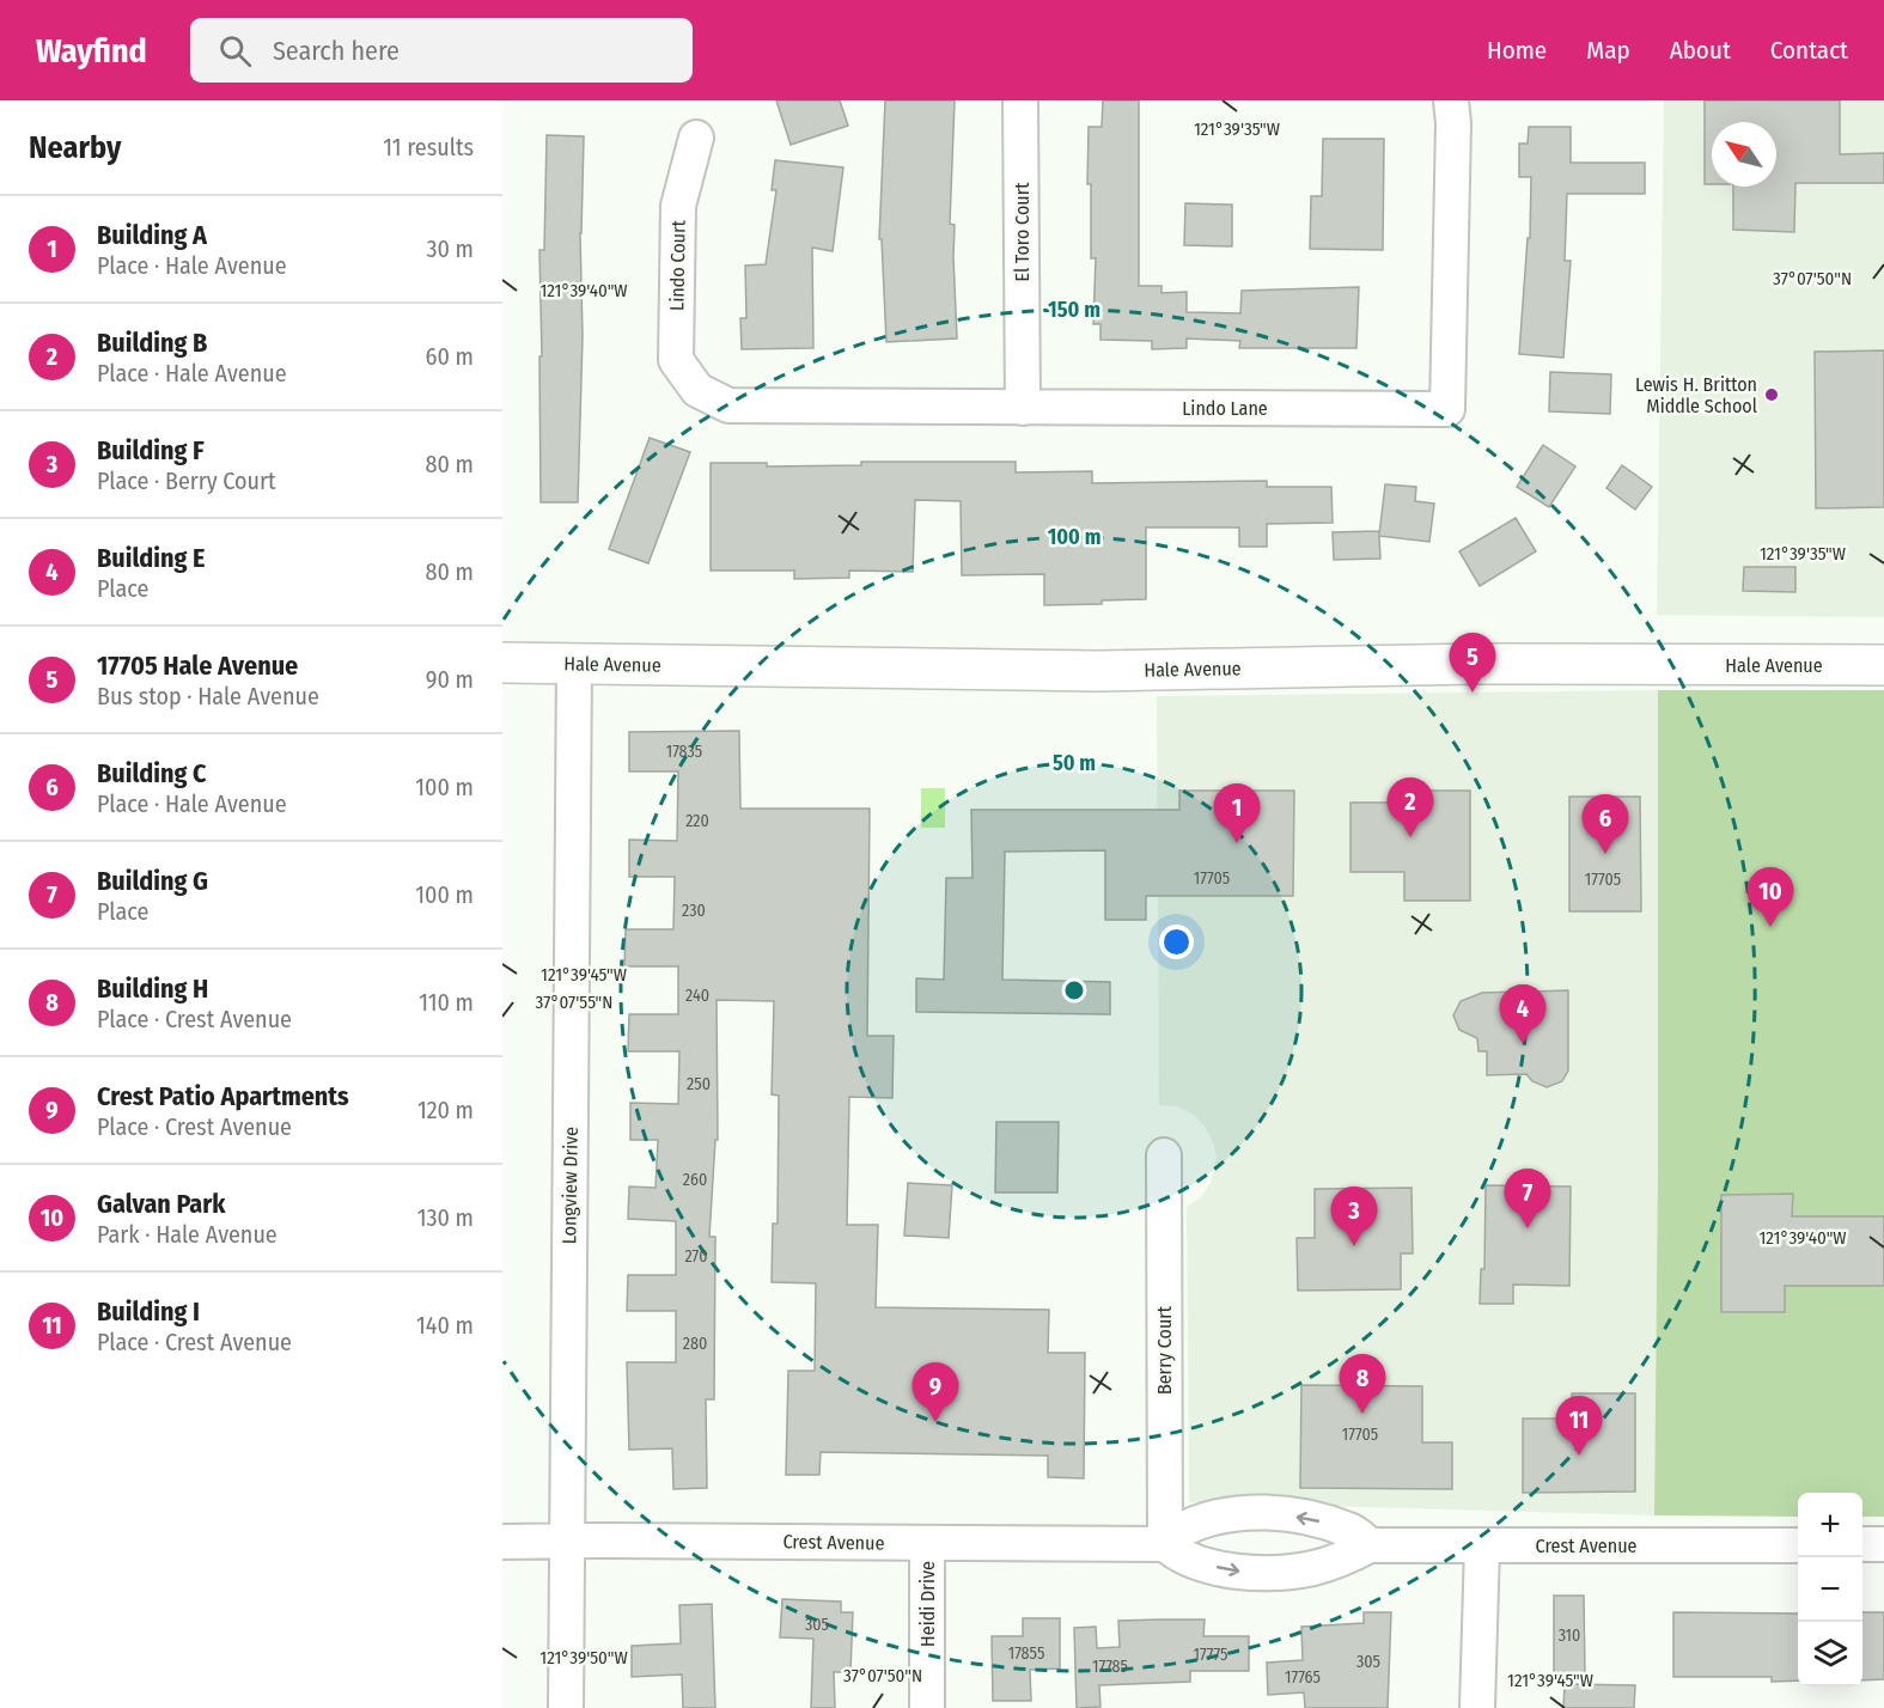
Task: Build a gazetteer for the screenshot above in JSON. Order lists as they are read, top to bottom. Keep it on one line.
{"streets":{"main road":["Hale Avenue"],"street":["El Toro Court","Lindo Court","Lindo Lane","Longview Drive","Berry Court","Crest Avenue","Heidi Drive"]},"crossings":[["El Toro Court","Lindo Lane"],["Lindo Court","Lindo Lane"],["Hale Avenue","Longview Drive"],["Longview Drive","Crest Avenue"],["Berry Court","Crest Avenue"],["Crest Avenue","Heidi Drive"]],"places":["Lewis H. Britton Middle School"],"house_numbers":["17835","220","17705","17705","230","240","250","260","270","280","17705","305","310","17855","17775","305","17785","17765"],"north":"top left","page":{"header":"Wayfind","search":"Search here","nav":["Home","Map","About","Contact"],"heading":["Nearby","11 results"],"list":[{"mark":"1","name":"Building A","note":"Place · Hale Avenue","value":"30 m"},{"mark":"2","name":"Building B","note":"Place · Hale Avenue","value":"60 m"},{"mark":"3","name":"Building F","note":"Place · Berry Court","value":"80 m"},{"mark":"4","name":"Building E","note":"Place","value":"80 m"},{"mark":"5","name":"17705 Hale Avenue","note":"Bus stop · Hale Avenue","value":"90 m"},{"mark":"6","name":"Building C","note":"Place · Hale Avenue","value":"100 m"},{"mark":"7","name":"Building G","note":"Place","value":"100 m"},{"mark":"8","name":"Building H","note":"Place · Crest Avenue","value":"110 m"},{"mark":"9","name":"Crest Patio Apartments","note":"Place · Crest Avenue","value":"120 m"},{"mark":"10","name":"Galvan Park","note":"Park · Hale Avenue","value":"130 m"},{"mark":"11","name":"Building I","note":"Place · Crest Avenue","value":"140 m"}],"pins":["5","2","1","6","10","4","7","3","8","9","11"],"map_buttons":["+","−"]},"coordinates":["121°39'35\"W","37°07'50\"N","121°39'40\"W","121°39'45\"W","37°07'55\"N","121°39'50\"W"],"rings":["150 m","100 m","50 m"]}
